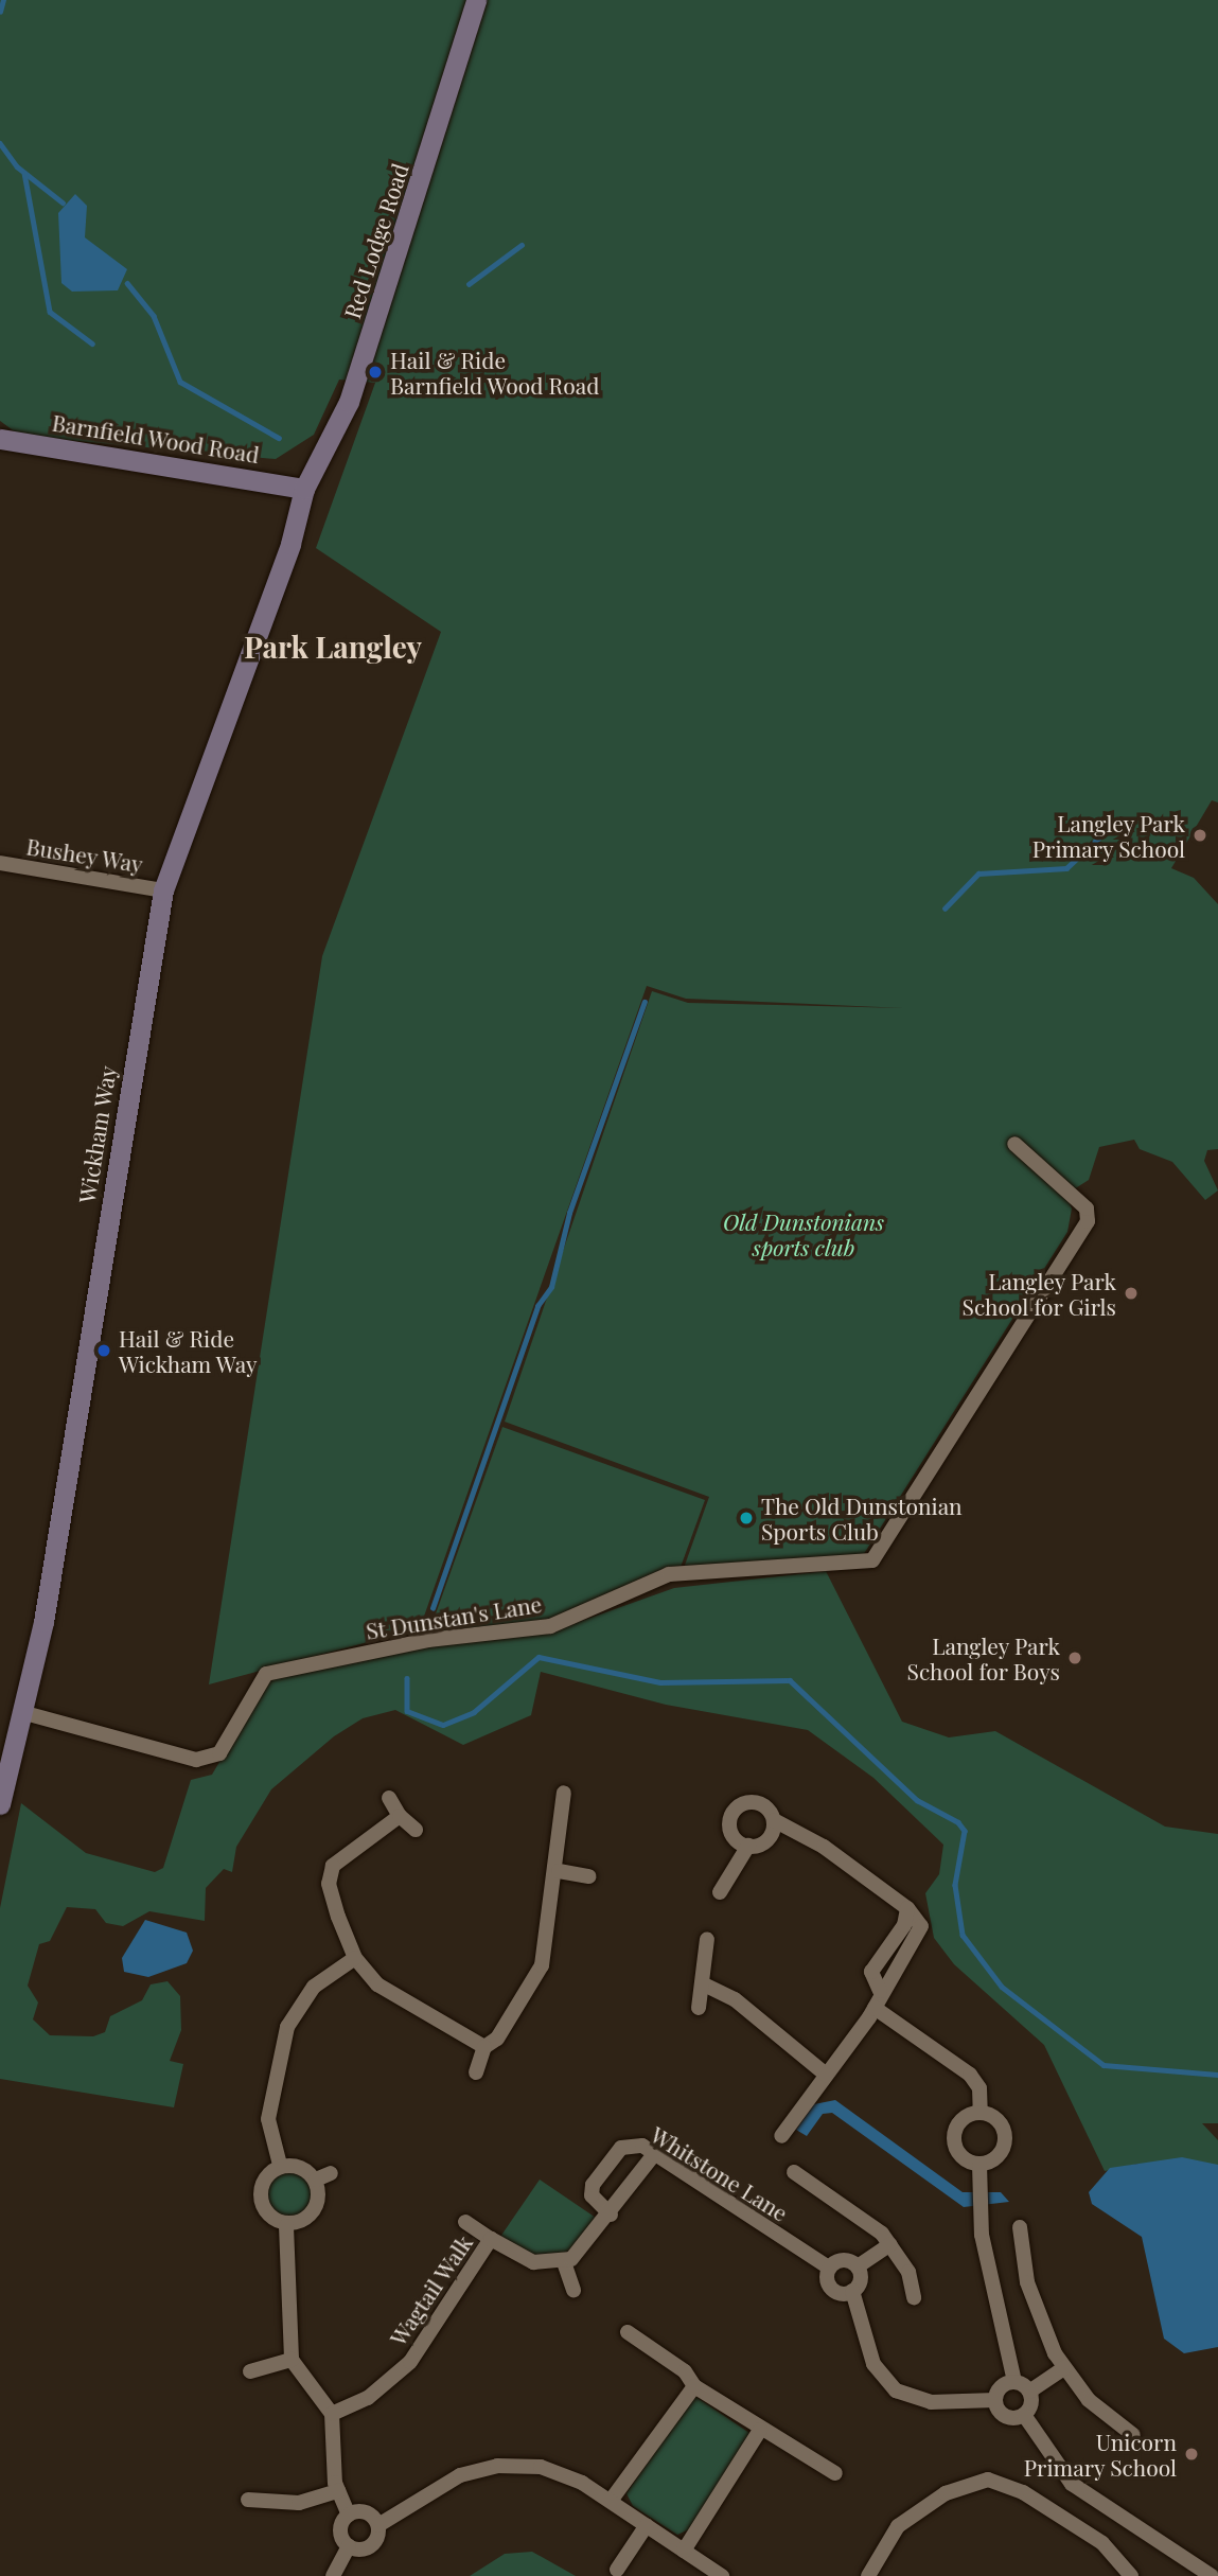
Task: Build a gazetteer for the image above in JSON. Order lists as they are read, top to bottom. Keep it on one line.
{"streets":{"street":["Red Lodge Road","Barnfield Wood Road","Bushey Way","Wickham Way","St Dunstan's Lane","Whitstone Lane","Wagtail Walk"]},"crossings":[["Red Lodge Road","Barnfield Wood Road"],["Red Lodge Road","Wickham Way"],["Barnfield Wood Road","Wickham Way"],["Bushey Way","Wickham Way"],["Wickham Way","St Dunstan's Lane"]],"districts":["Park Langley"],"parks":["Old Dunstonians sports club"],"places":["Hail & Ride Barnfield Wood Road","Langley Park Primary School","Langley Park School for Girls","Hail & Ride Wickham Way","The Old Dunstonian Sports Club","Langley Park School for Boys","Unicorn Primary School"]}
